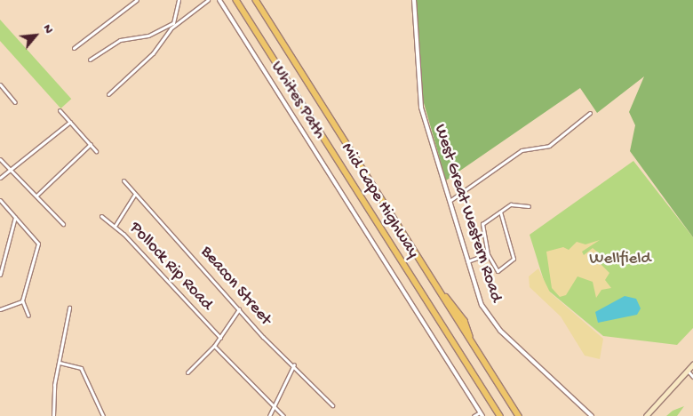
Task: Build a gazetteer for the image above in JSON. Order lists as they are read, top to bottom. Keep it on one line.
{"streets":{"highway":["Mid Cape Highway"],"street":["Whites Path","West Great Western Road","Pollock Rip Road","Beacon Street"]},"parks":["Wellfield"],"north":"top right"}
